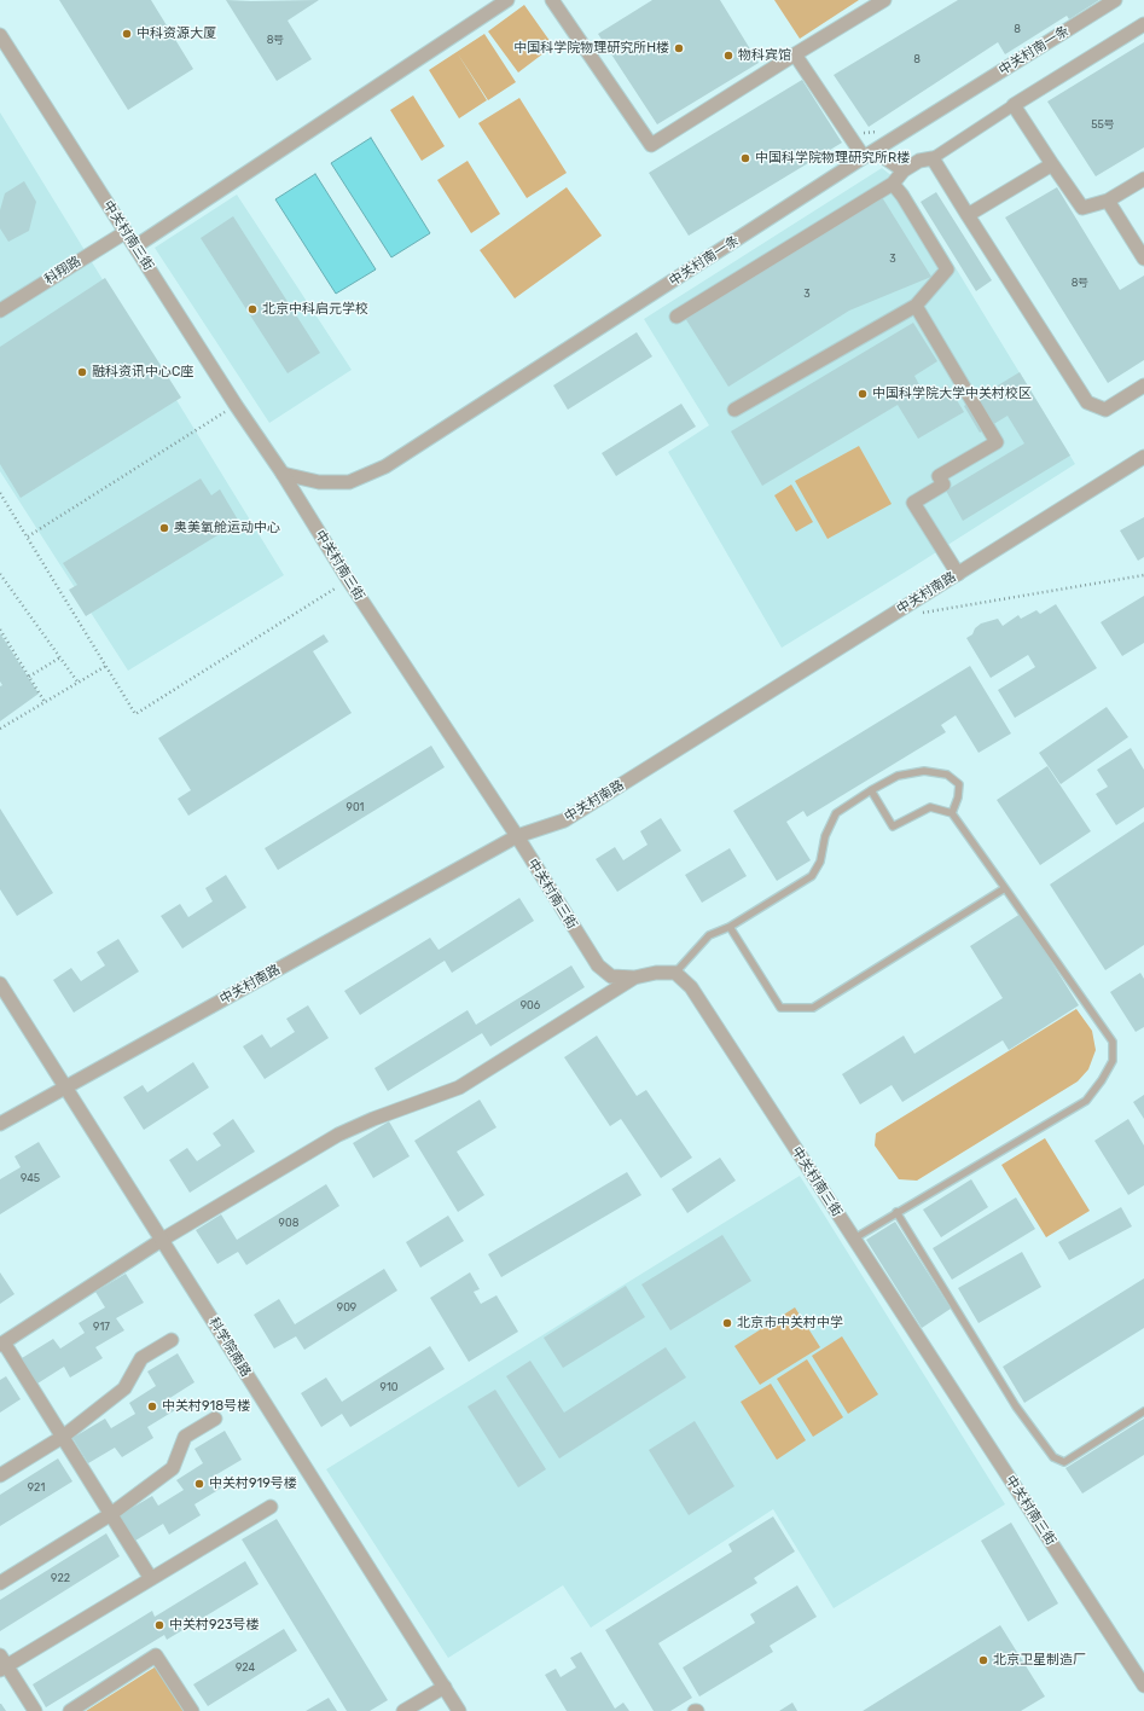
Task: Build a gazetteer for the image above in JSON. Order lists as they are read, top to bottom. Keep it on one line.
{"streets":{"street":["中关村南一条","中关村南三街","科翔路","中关村南路","科学院南路"]},"crossings":[["中关村南一条","中关村南三街"],["中关村南三街","科翔路"],["中关村南三街","中关村南路"],["中关村南路","科学院南路"]],"places":["中科资源大厦","中国科学院物理研究所H楼","物科宾馆","中国科学院物理研究所R楼","北京中科启元学校","融科资讯中心C座","中国科学院大学中关村校区","奥美氧舱运动中心","北京市中关村中学","中关村918号楼","中关村919号楼","中关村923号楼","北京卫星制造厂"],"house_numbers":["8","8号","8","55号","3","8号","3","901","906","945","908","909","917","910","921","922","924"]}
